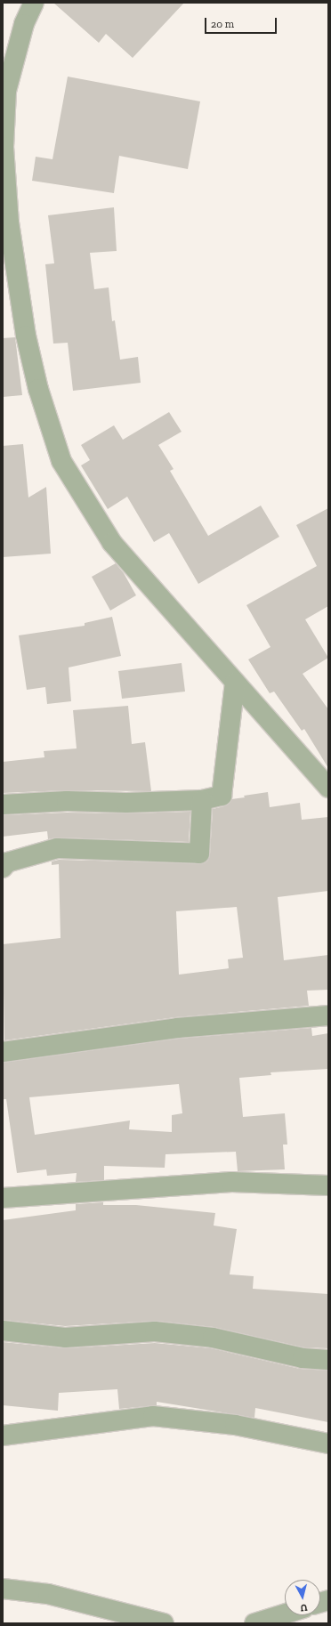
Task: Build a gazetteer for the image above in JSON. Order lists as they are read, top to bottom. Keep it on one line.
{"scale_bar":"20 m","north":"bottom"}
